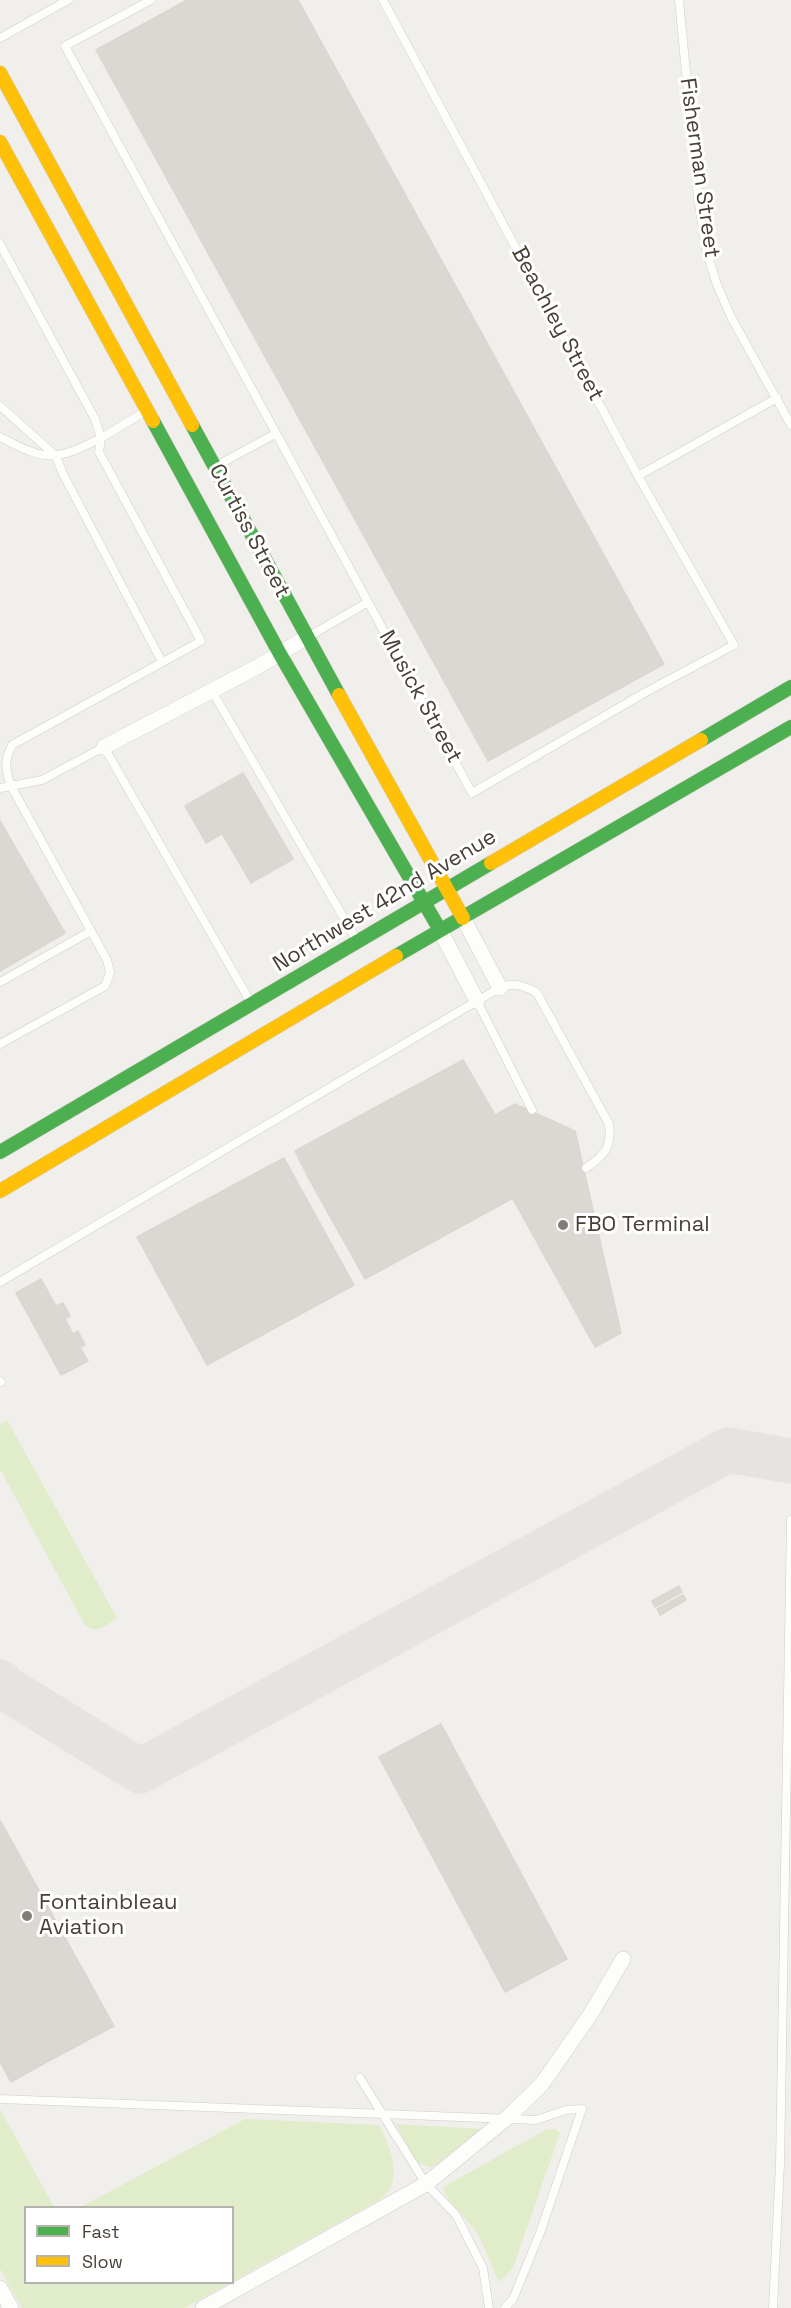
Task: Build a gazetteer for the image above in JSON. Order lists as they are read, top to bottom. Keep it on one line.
{"streets":{"street":["Curtiss Street","Northwest 42nd Avenue"],"lane":["Fisherman Street","Beachley Street","Musick Street"]},"crossings":[["Beachley Street","Musick Street"],["Curtiss Street","Northwest 42nd Avenue"]],"places":["FBO Terminal","Fontainbleau Aviation"],"legend":["Fast","Slow"]}
